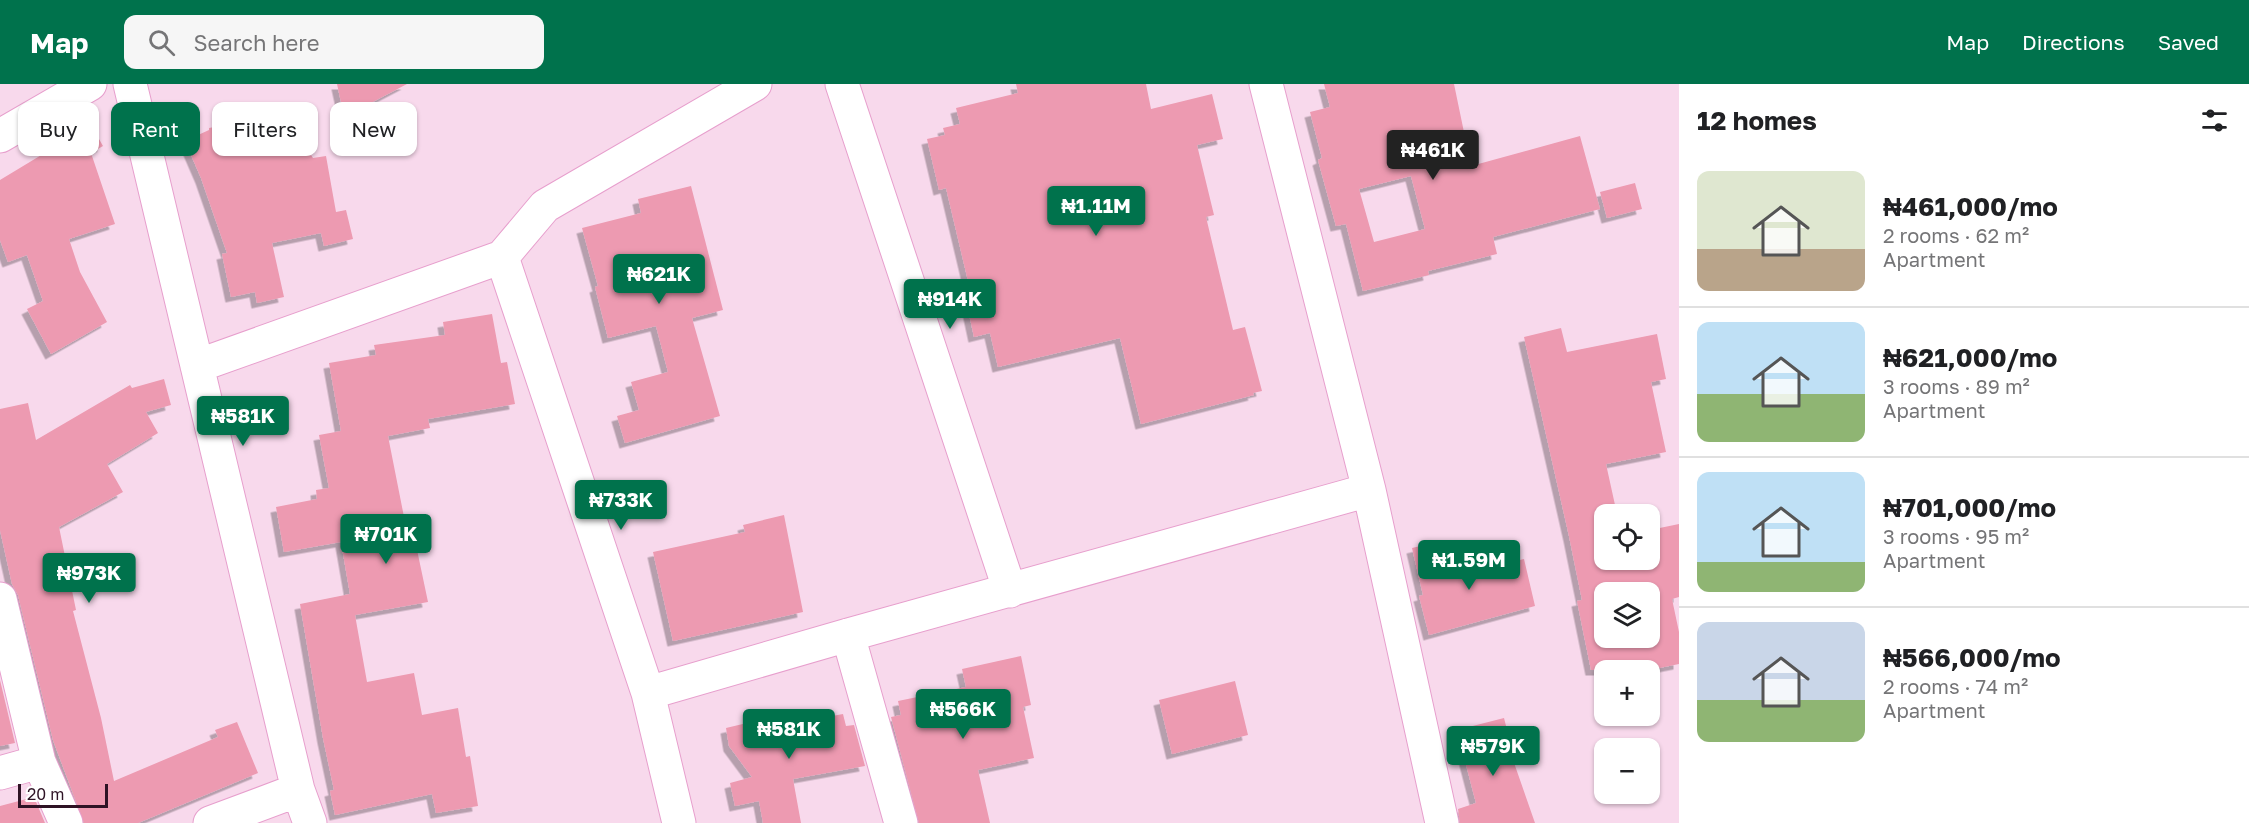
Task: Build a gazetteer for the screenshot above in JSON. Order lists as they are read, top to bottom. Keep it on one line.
{"scale_bar":"20 m","page":{"header":"Map","search":"Search here","nav":["Map","Directions","Saved"],"heading":"12 homes","chip":["Buy","Rent","Filters","New"],"price":["₦461K","₦1.11M","₦621K","₦914K","₦581K","₦733K","₦701K","₦1.59M","₦973K","₦566K","₦581K","₦579K"],"list":[{"name":"₦461,000/mo","note":"2 rooms · 62 m² · Apartment"},{"name":"₦621,000/mo","note":"3 rooms · 89 m² · Apartment"},{"name":"₦701,000/mo","note":"3 rooms · 95 m² · Apartment"},{"name":"₦566,000/mo","note":"2 rooms · 74 m² · Apartment"}],"map_buttons":["+","−"],"scale":"20 m"}}
